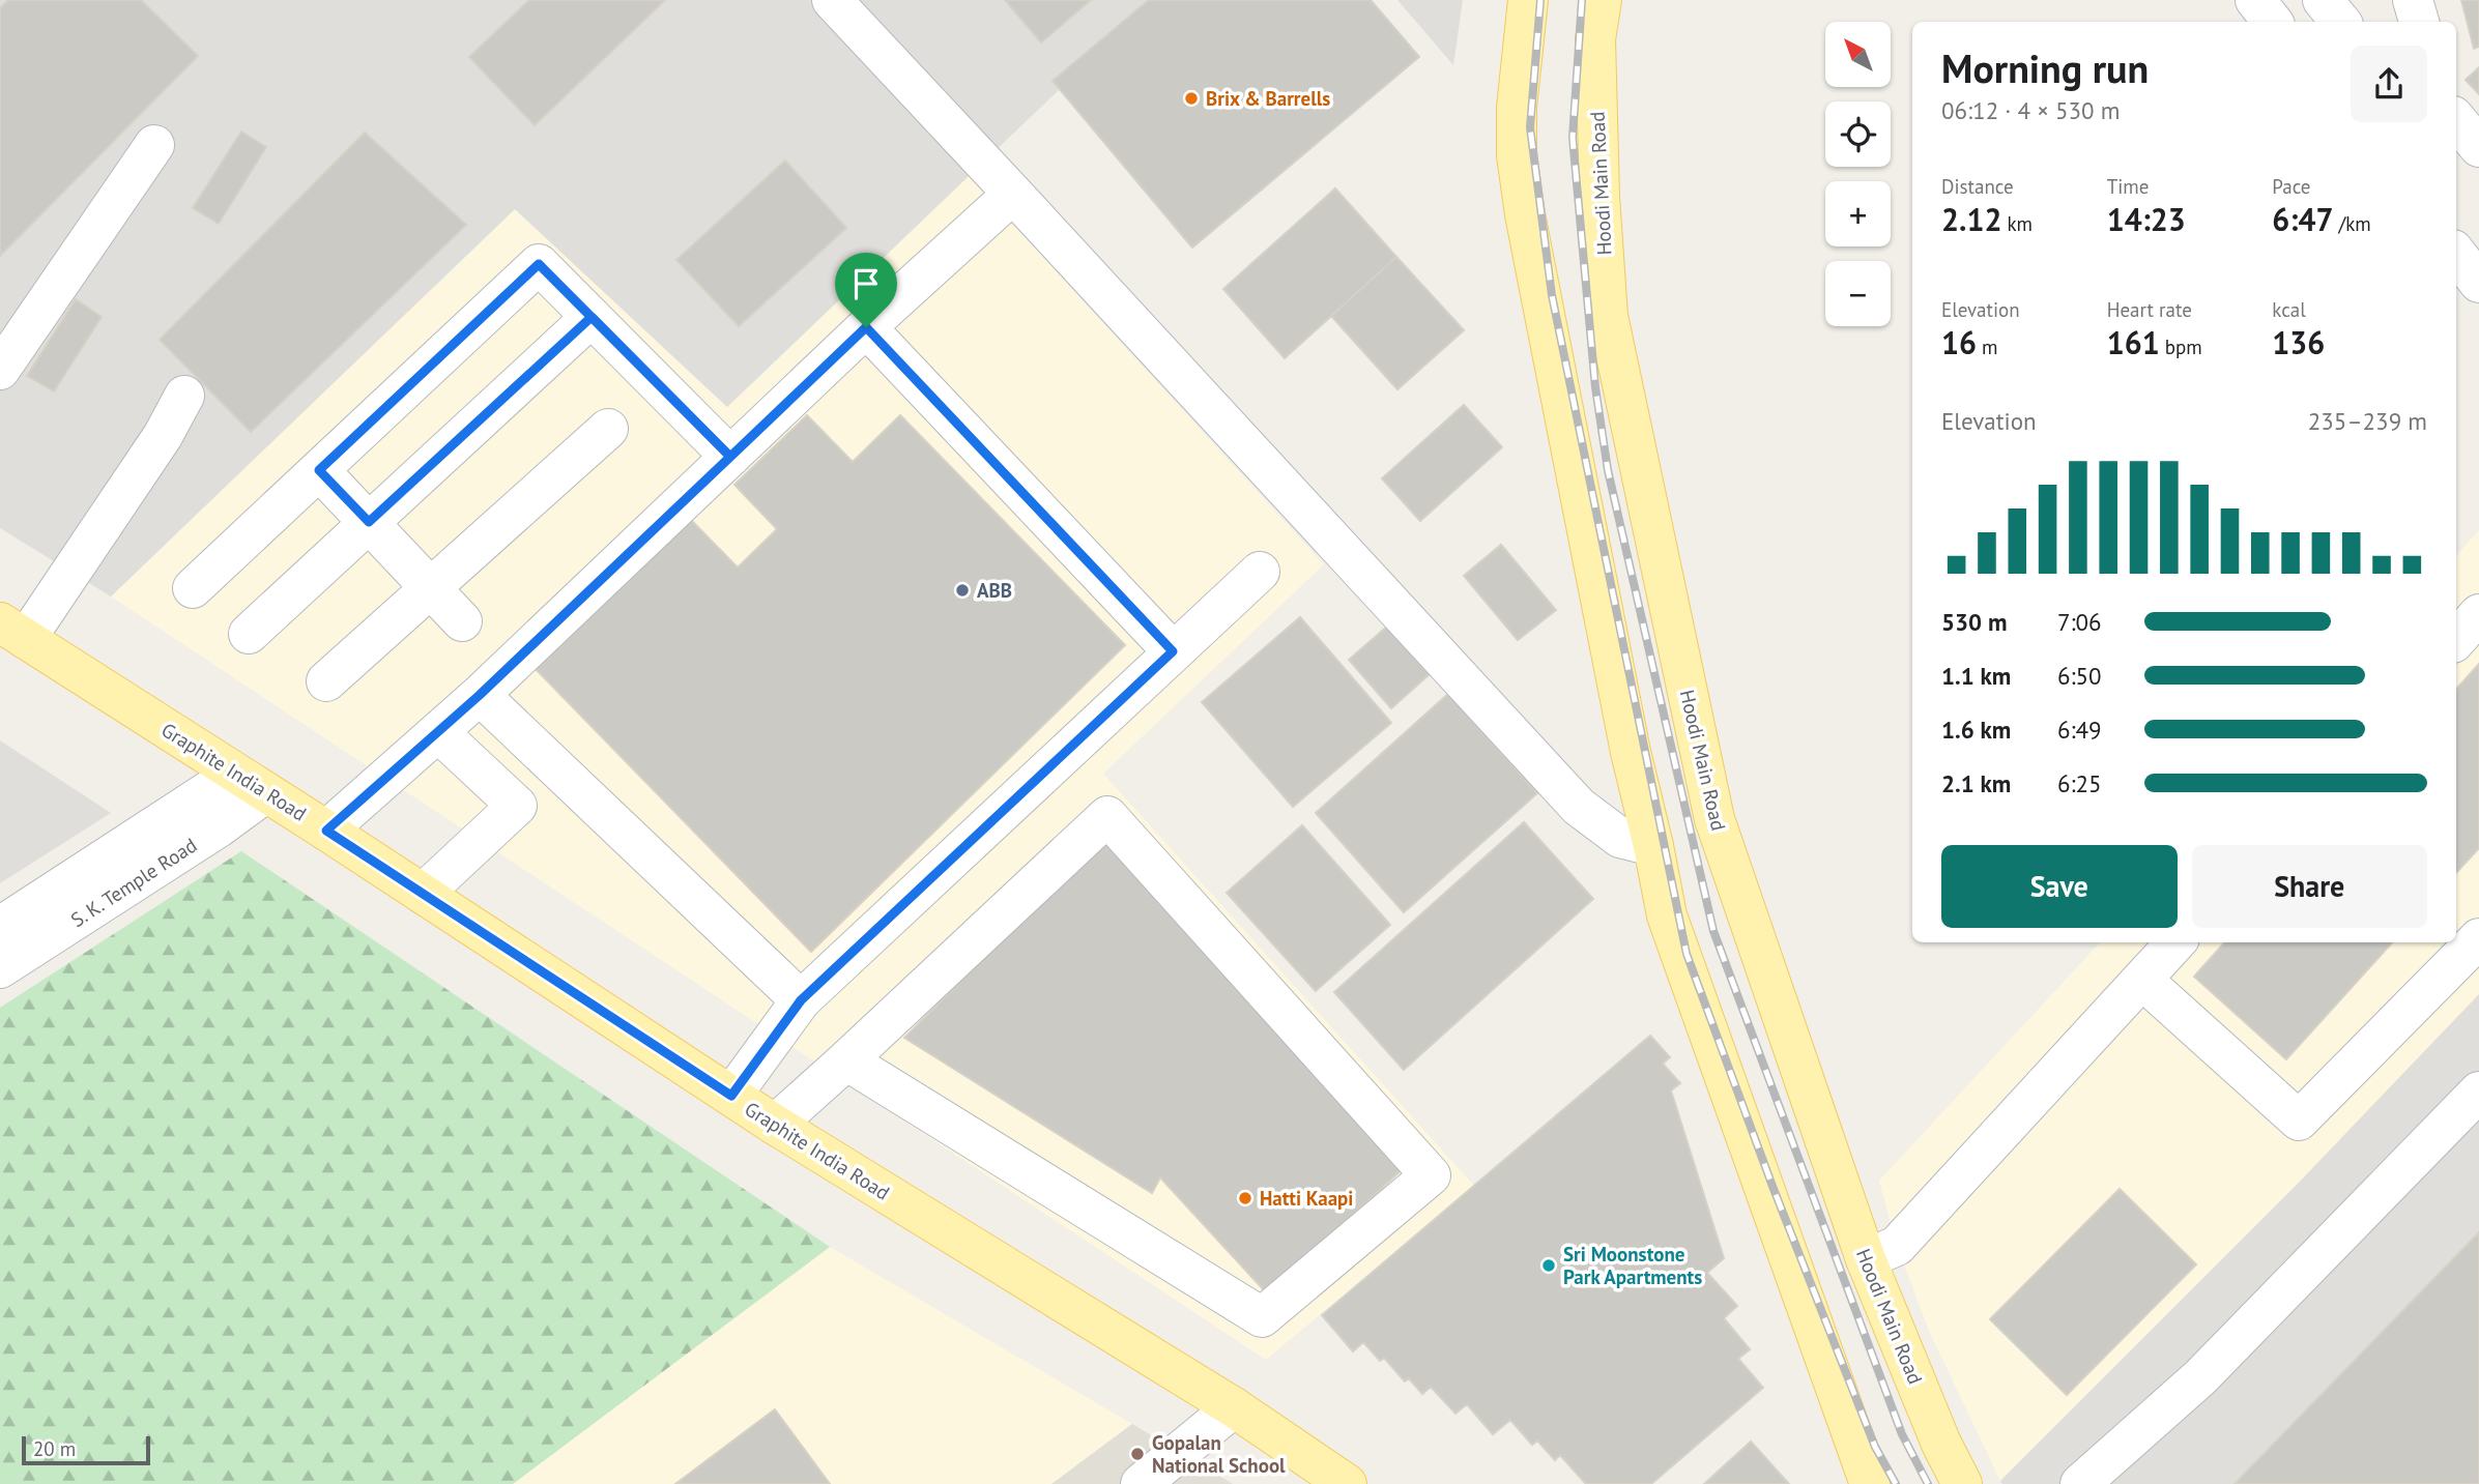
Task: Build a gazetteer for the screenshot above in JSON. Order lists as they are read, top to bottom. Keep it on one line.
{"streets":{"main road":["Hoodi Main Road","Graphite India Road"],"street":["S. K. Temple Road"]},"crossings":[["Graphite India Road","S. K. Temple Road"]],"places":["Brix & Barrells","ABB","Hatti Kaapi","Sri Moonstone Park Apartments","Gopalan National School"],"scale_bar":"20 m","north":"top left","page":{"map_buttons":["+","−"],"heading":["Morning run","06:12 · 4 × 530 m"],"stats":[["Distance","2.12 km"],["Time","14:23"],["Pace","6:47 /km"],["Elevation","16 m"],["Heart rate","161 bpm"],["kcal","136"]],"chart":["Elevation","235–239 m"],"list":[{"name":"530 m","note":"7:06"},{"name":"1.1 km","note":"6:50"},{"name":"1.6 km","note":"6:49"},{"name":"2.1 km","note":"6:25"}],"buttons":["Save","Share"],"scale":"20 m"}}
